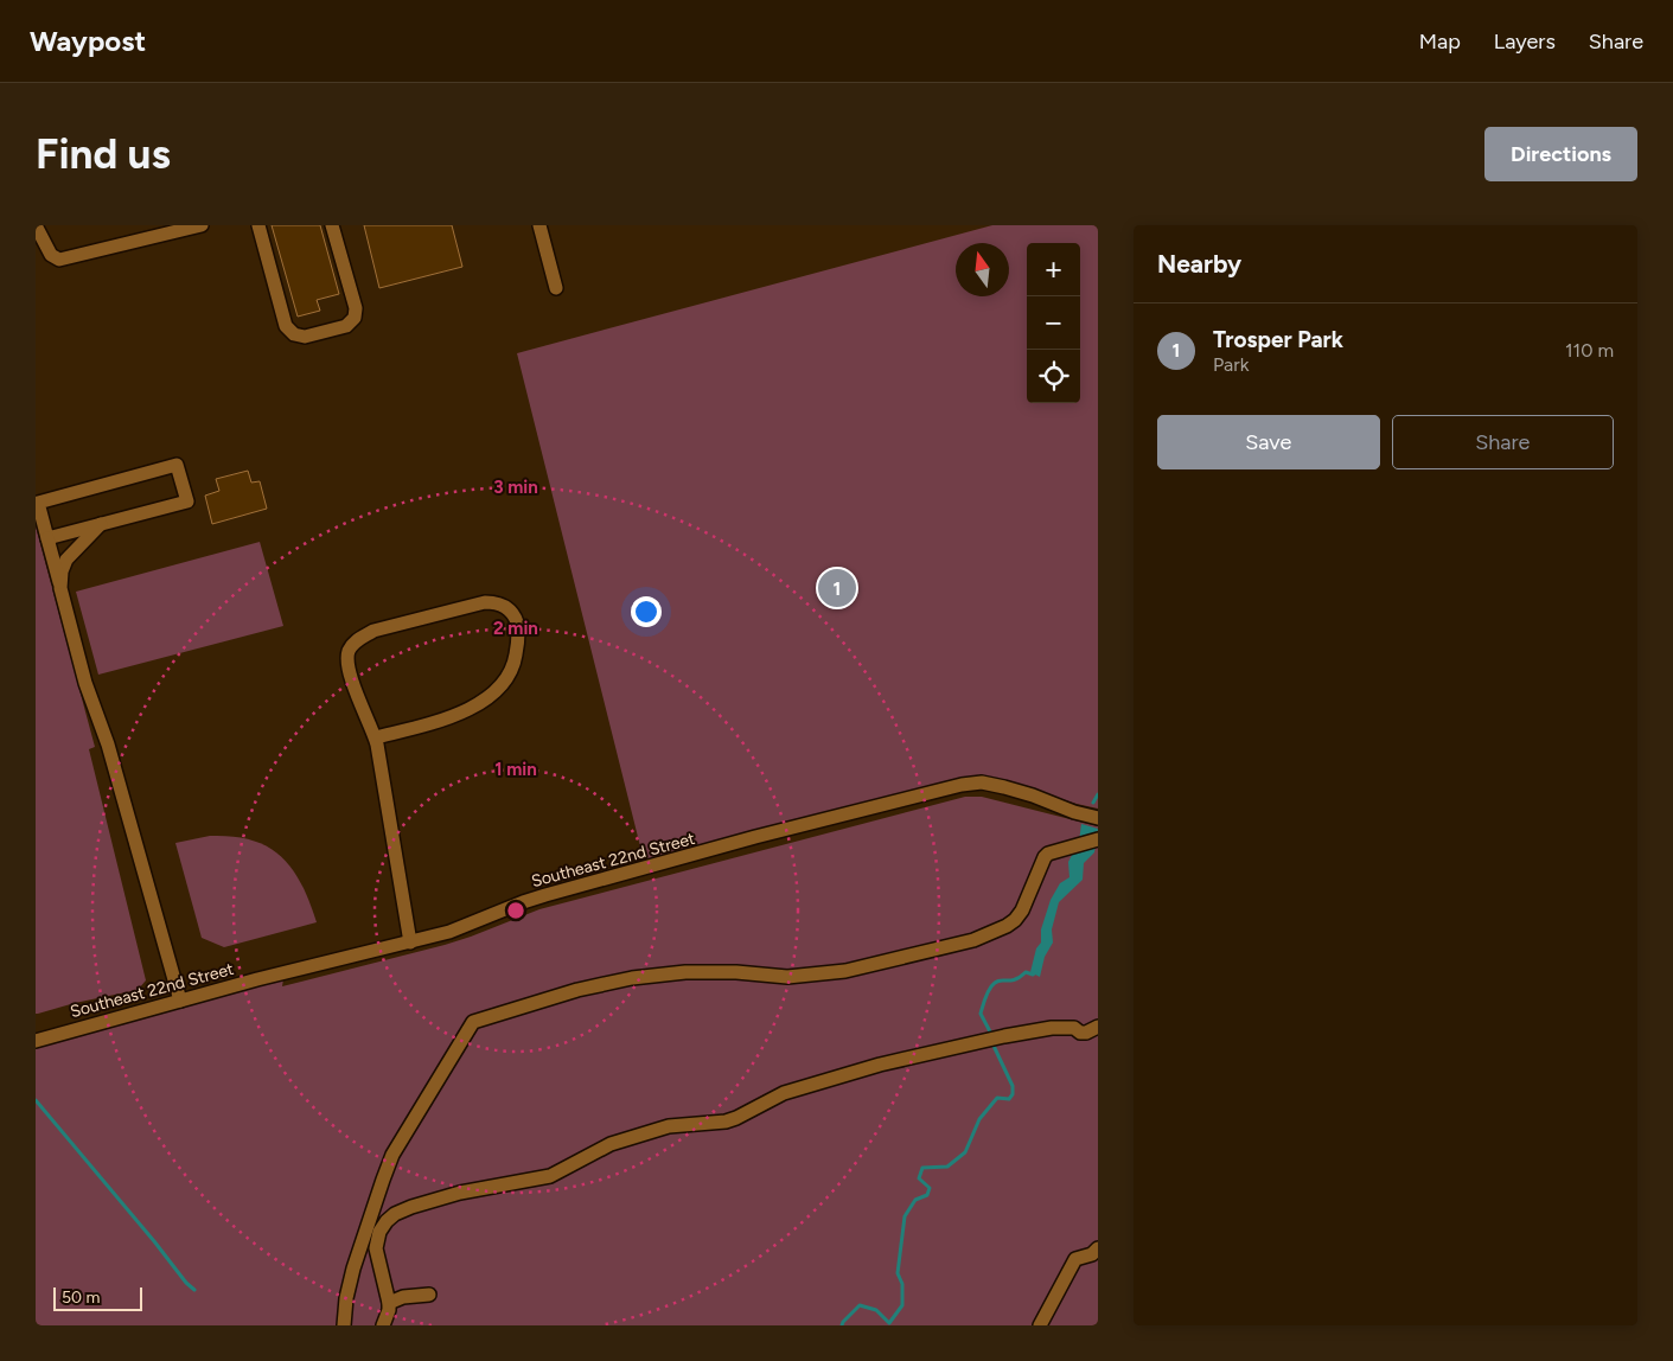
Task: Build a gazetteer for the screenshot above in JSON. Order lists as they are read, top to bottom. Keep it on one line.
{"streets":{"street":["Southeast 22nd Street"]},"scale_bar":"50 m","north":"top","page":{"header":"Waypost","nav":["Map","Layers","Share"],"buttons":["Directions",["Save","Share"]],"title":"Find us","heading":"Nearby","map_buttons":["+","−"],"list":[{"mark":"1","name":"Trosper Park","note":"Park","value":"110 m"}],"pins":"1","scale":"50 m"},"rings":["3 min","2 min","1 min"]}
